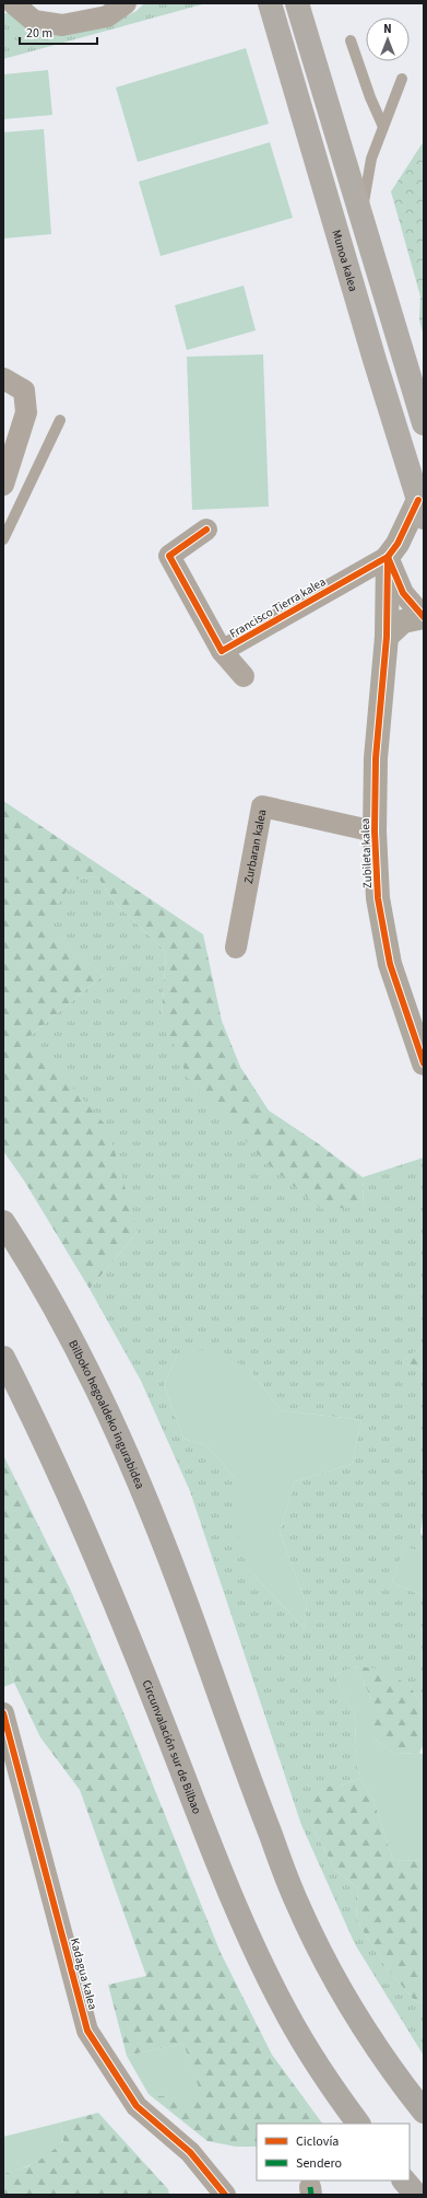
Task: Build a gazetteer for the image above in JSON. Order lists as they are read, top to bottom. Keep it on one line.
{"streets":{"highway":["Bilboko hegoaldeko ingurabidea","Circunvalación sur de Bilbao"],"main road":["Munoa kalea"],"street":["Francisco Tierra kalea","Zurbaran kalea","Zubileta kalea","Kadagua kalea"]},"crossings":[["Francisco Tierra kalea","Zubileta kalea"],["Zurbaran kalea","Zubileta kalea"]],"legend":["Ciclovía","Sendero"],"scale_bar":"20 m","north":"top"}
